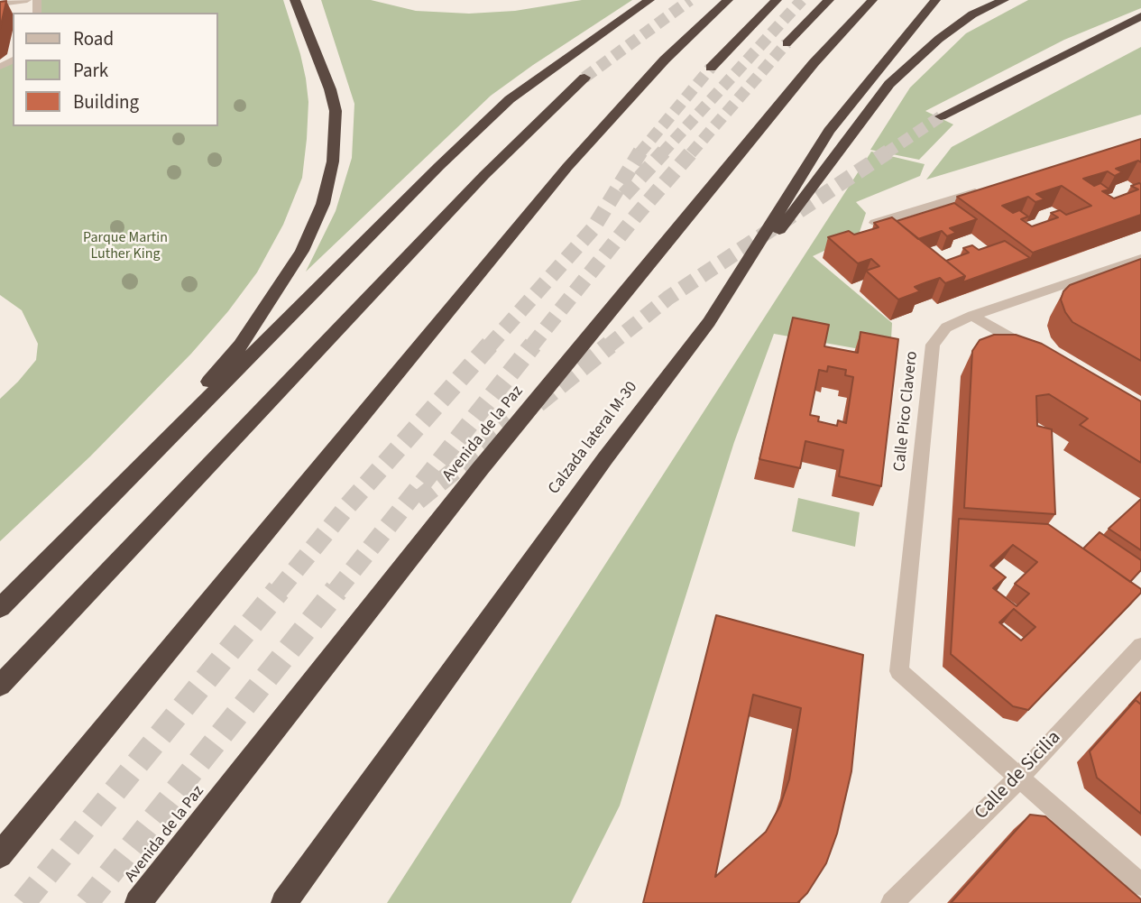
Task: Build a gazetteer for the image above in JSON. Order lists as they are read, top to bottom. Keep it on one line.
{"streets":{"highway":["Avenida de la Paz","Calzada lateral M-30"],"street":["Calle Pico Clavero","Calle de Sicilia"]},"crossings":[["Calle Pico Clavero","Calle de Sicilia"]],"parks":["Parque Martin Luther King"],"legend":["Road","Park","Building"]}
